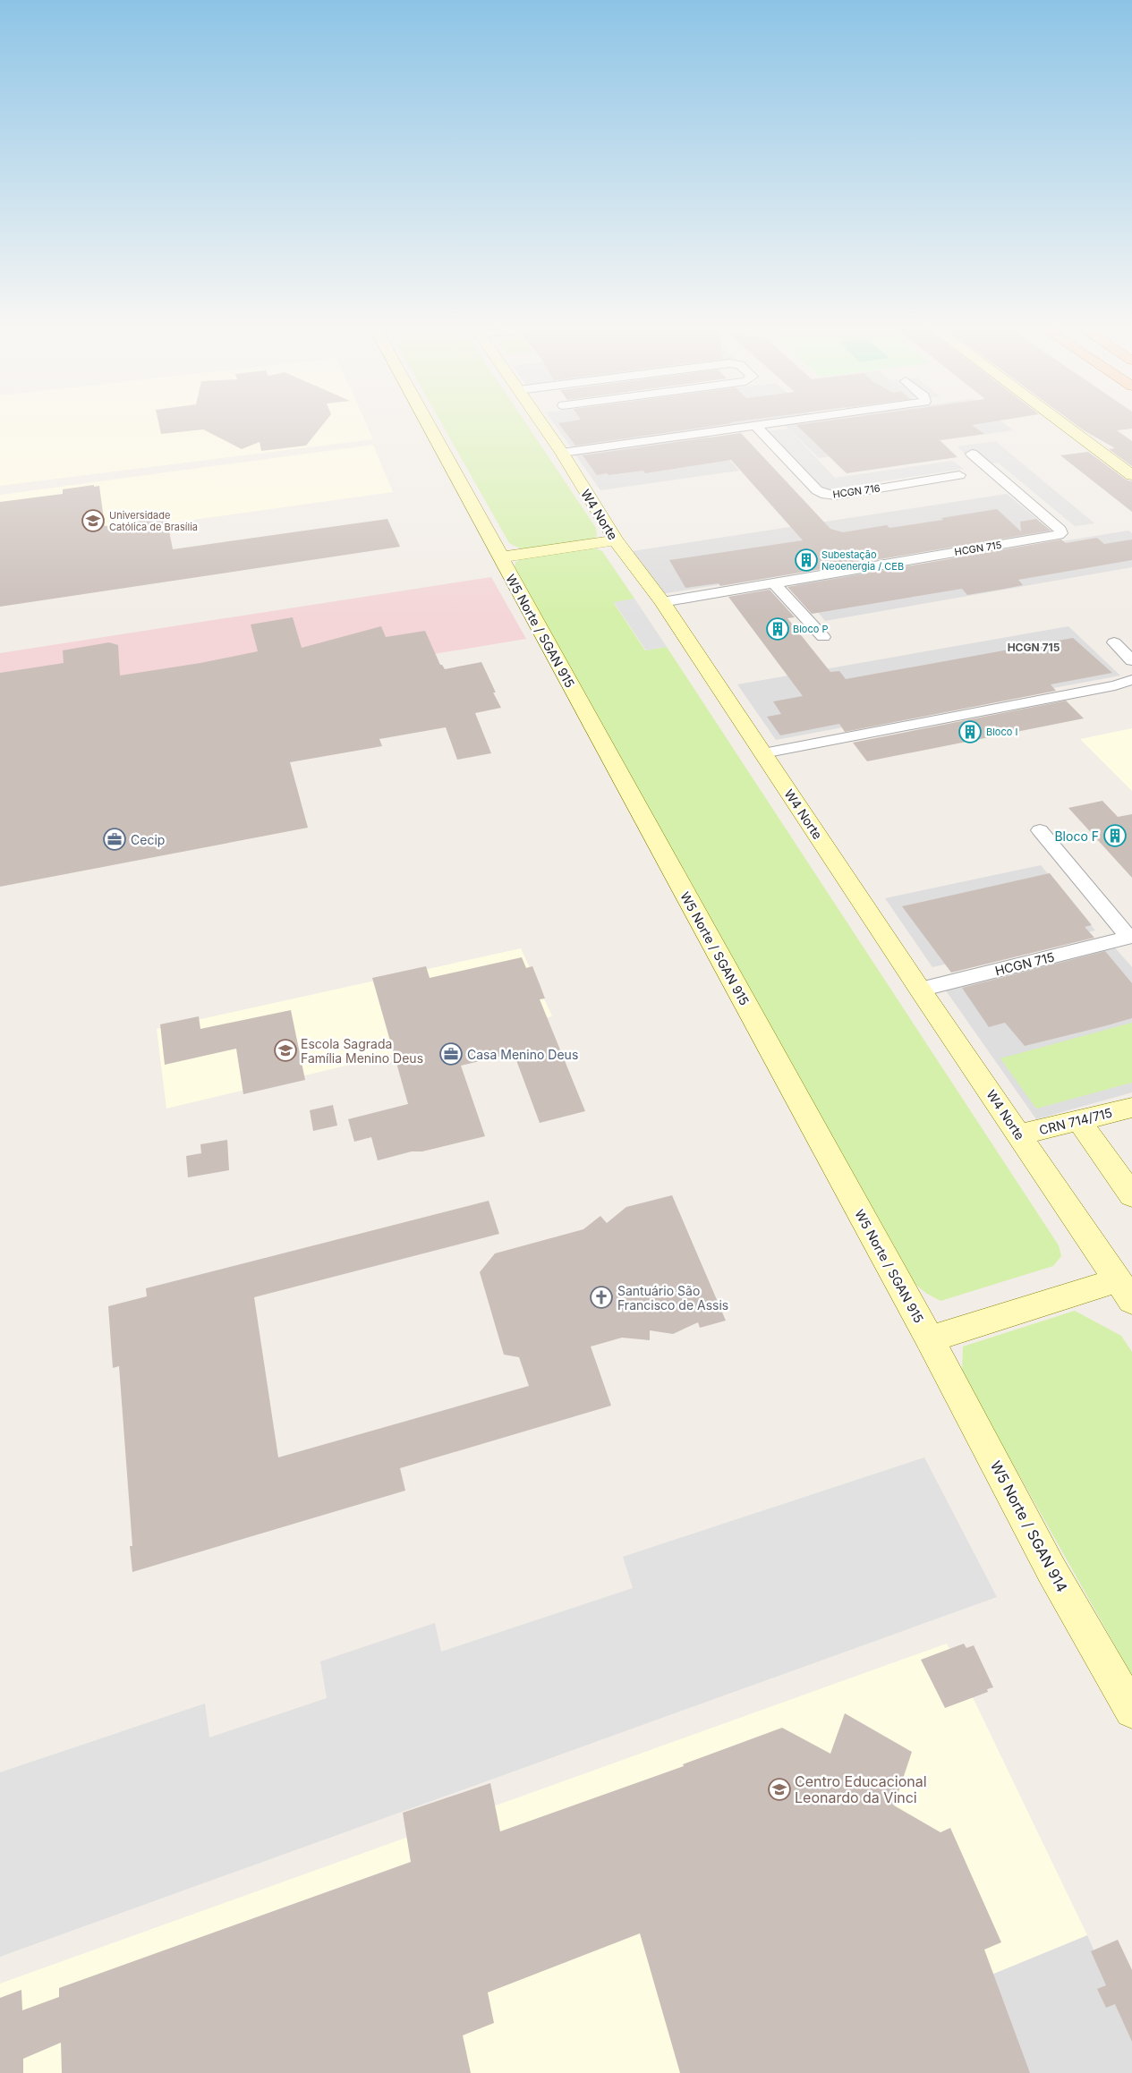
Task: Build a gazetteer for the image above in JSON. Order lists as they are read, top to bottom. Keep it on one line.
{"streets":{"main road":["W4 Norte","W5 Norte / SGAN 915","CRN 714/715","W5 Norte / SGAN 914"],"street":["HCGN 716","HCGN 715"]},"crossings":[["W4 Norte","HCGN 715"],["W4 Norte","CRN 714/715"],["W5 Norte / SGAN 915","W5 Norte / SGAN 914"]],"districts":["HCGN 715"],"places":{"school or university":["Universidade Católica de Brasília","Escola Sagrada Família Menino Deus","Centro Educacional Leonardo da Vinci"],"building":["Subestação Neoenergia / CEB","Bloco P","Bloco I","Bloco F"],"office":["Cecip","Casa Menino Deus"],"church":["Santuário São Francisco de Assis"]}}
